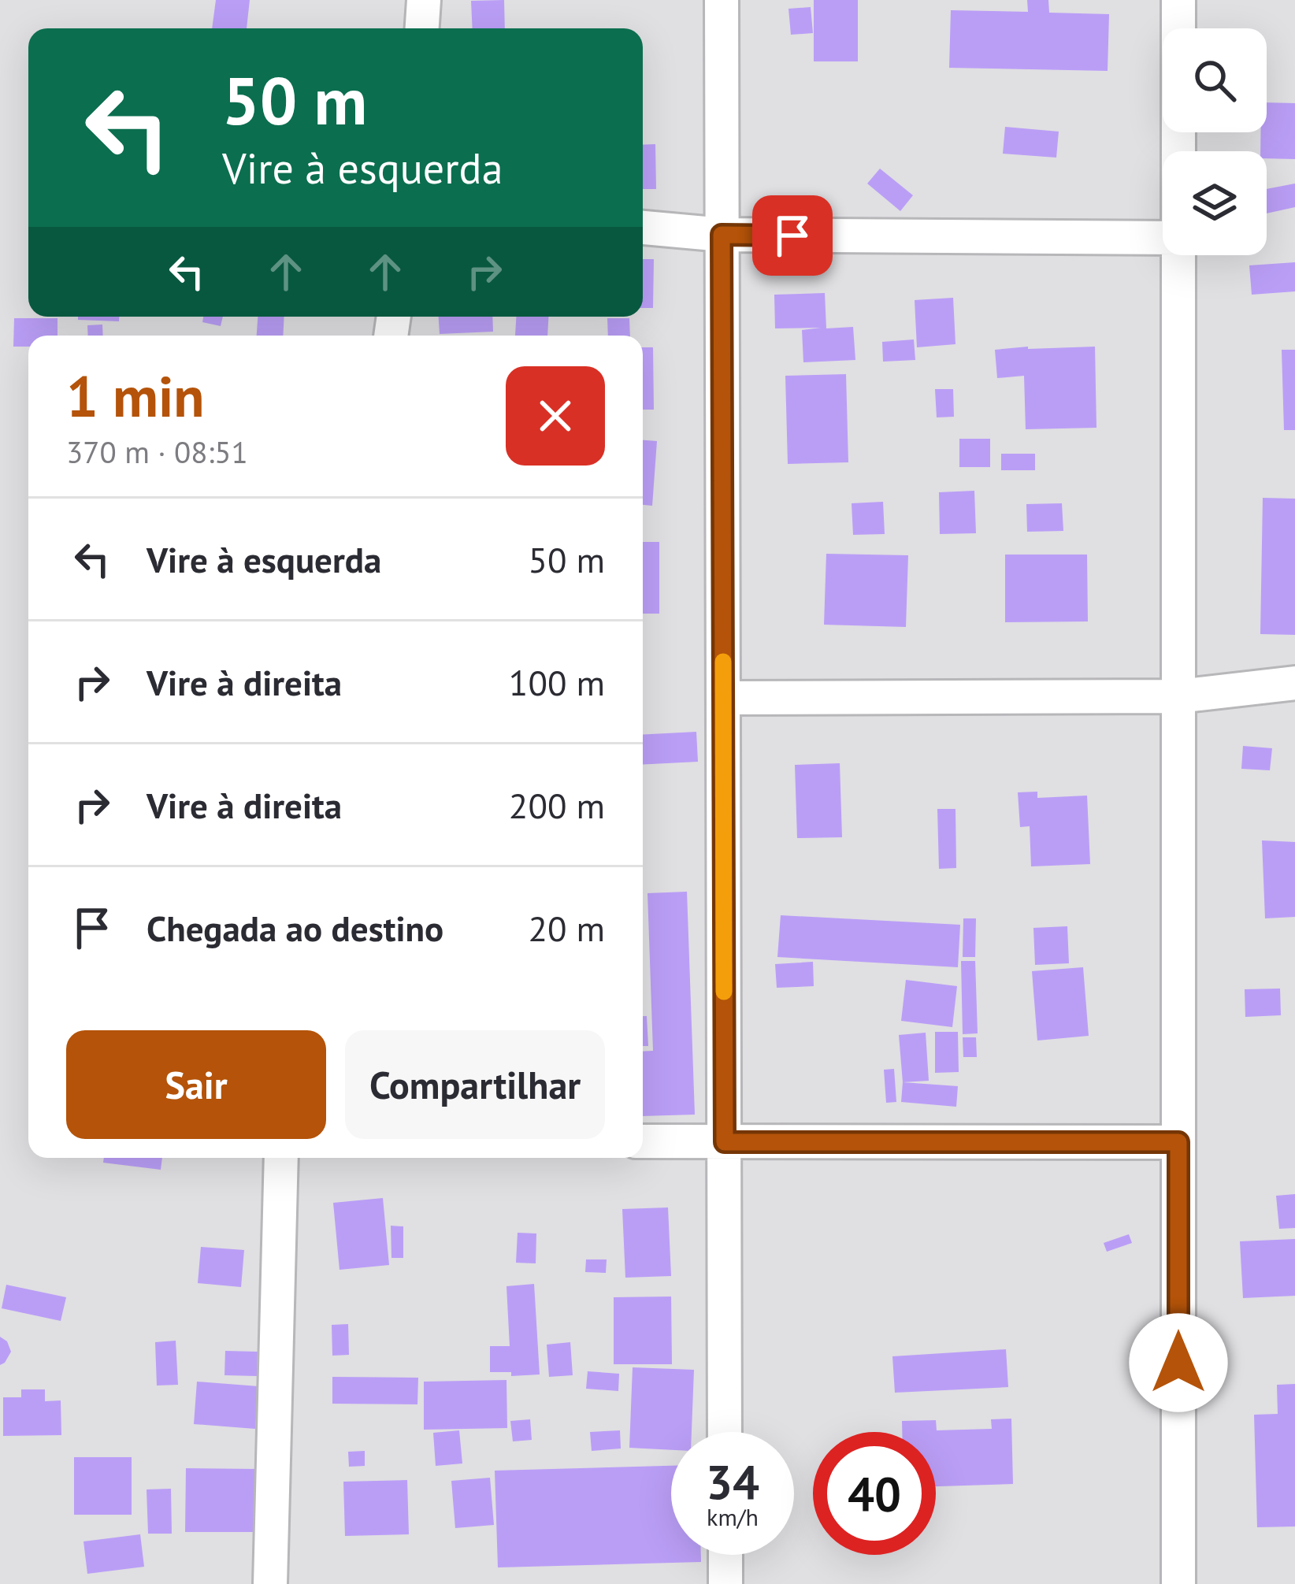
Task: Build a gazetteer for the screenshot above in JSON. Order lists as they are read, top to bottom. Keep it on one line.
{"page":{"turn":["50 m","Vire à esquerda"],"heading":["1 min","370 m · 08:51"],"list":[{"name":"Vire à esquerda","value":"50 m"},{"name":"Vire à direita","value":"100 m"},{"name":"Vire à direita","value":"200 m"},{"name":"Chegada ao destino","value":"20 m"}],"buttons":["Sair","Compartilhar"],"speed":"34 km/h","limit":"40"}}
